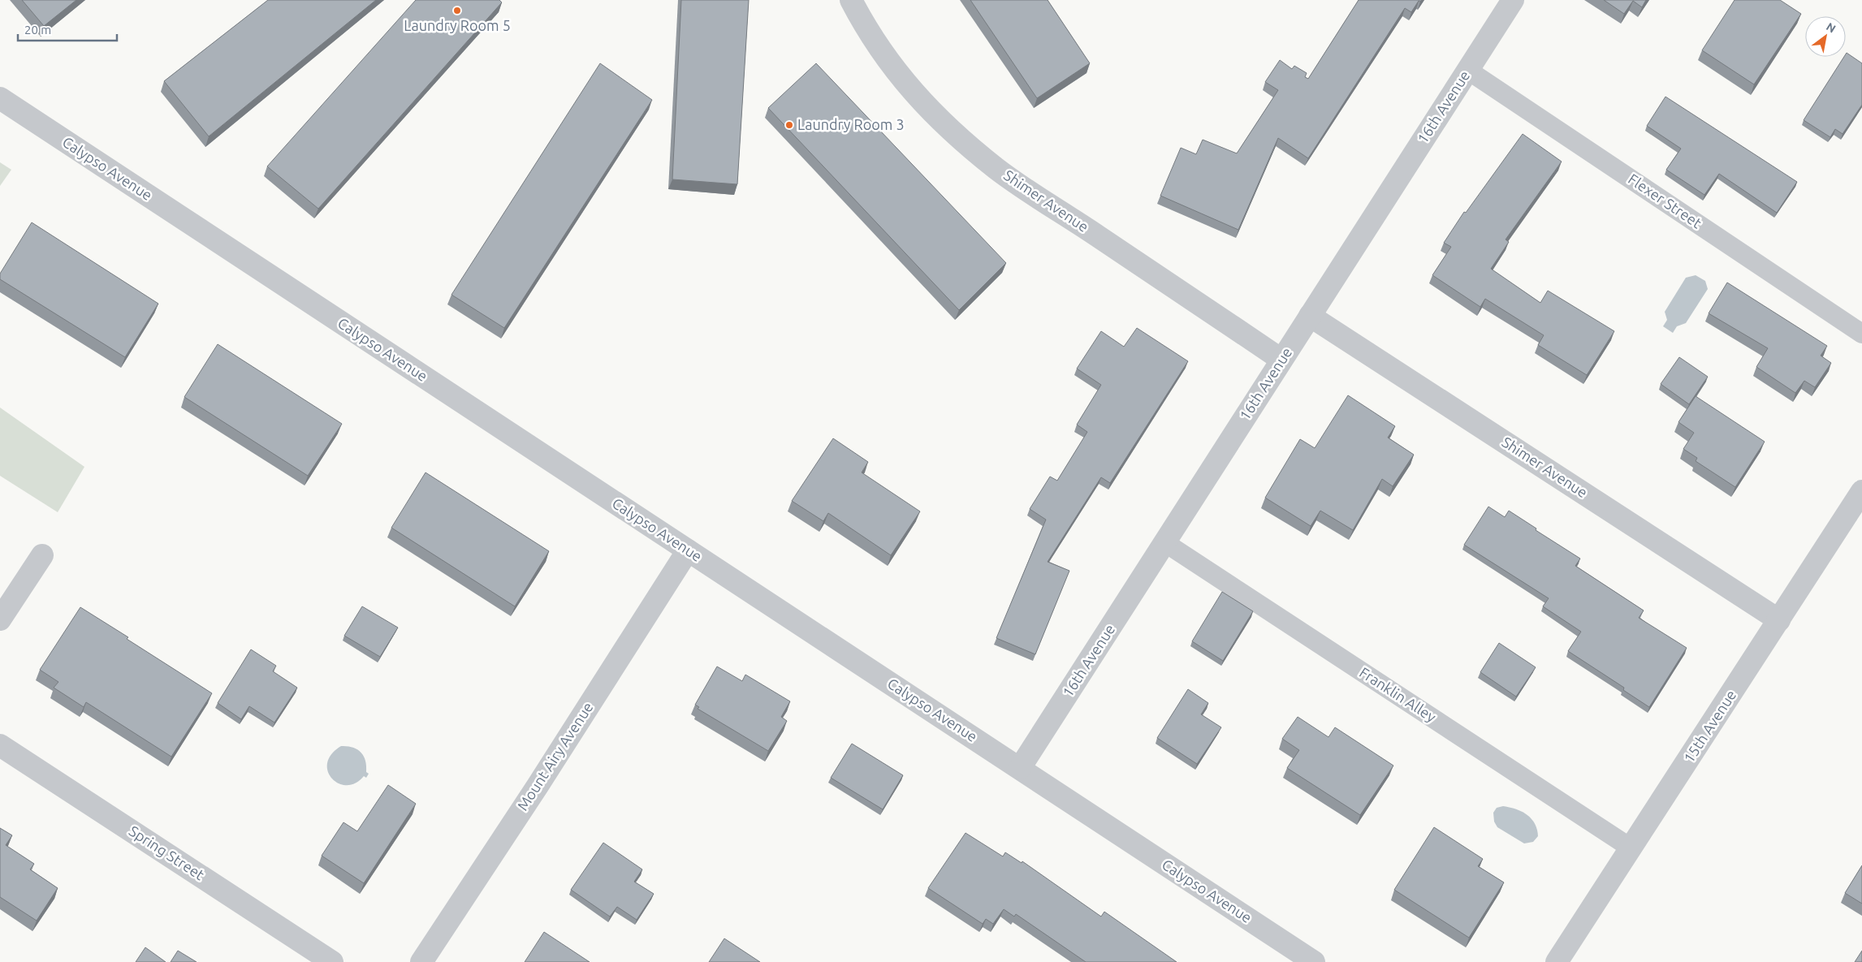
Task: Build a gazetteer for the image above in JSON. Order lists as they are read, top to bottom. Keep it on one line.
{"streets":{"street":["16th Avenue","Calypso Avenue","Shimer Avenue","15th Avenue","Mount Airy Avenue","Spring Street"],"lane":["Flexer Street","Franklin Alley"]},"crossings":[["16th Avenue","Calypso Avenue"],["16th Avenue","Shimer Avenue"],["16th Avenue","Flexer Street"],["16th Avenue","Franklin Alley"],["Calypso Avenue","Mount Airy Avenue"],["Shimer Avenue","15th Avenue"],["Franklin Alley","15th Avenue"]],"places":["Laundry Room 5","Laundry Room 3"],"scale_bar":"20 m","north":"top right"}
